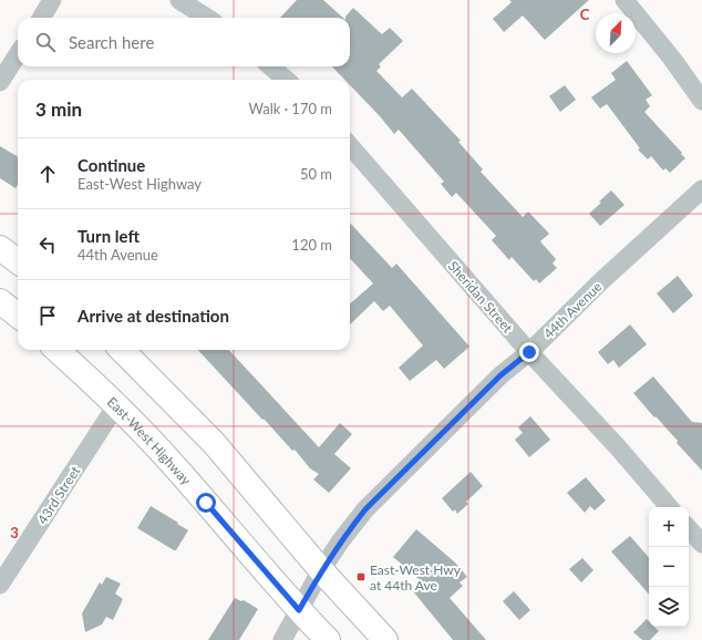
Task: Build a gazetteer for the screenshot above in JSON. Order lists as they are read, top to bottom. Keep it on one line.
{"streets":{"main road":["East-West Highway"],"street":["Sheridan Street","44th Avenue","43rd Street"]},"crossings":[["Sheridan Street","44th Avenue"],["44th Avenue","East-West Highway"],["East-West Highway","43rd Street"]],"places":{"transit":["East-West Hwy at 44th Ave"]},"north":"top right","page":{"search":"Search here","heading":["3 min","Walk · 170 m"],"list":[["Continue","East-West Highway","50 m"],["Turn left","44th Avenue","120 m"],"Arrive at destination"],"map_buttons":["+","−"]},"grid":{"columns":["C"],"rows":["3"]}}
